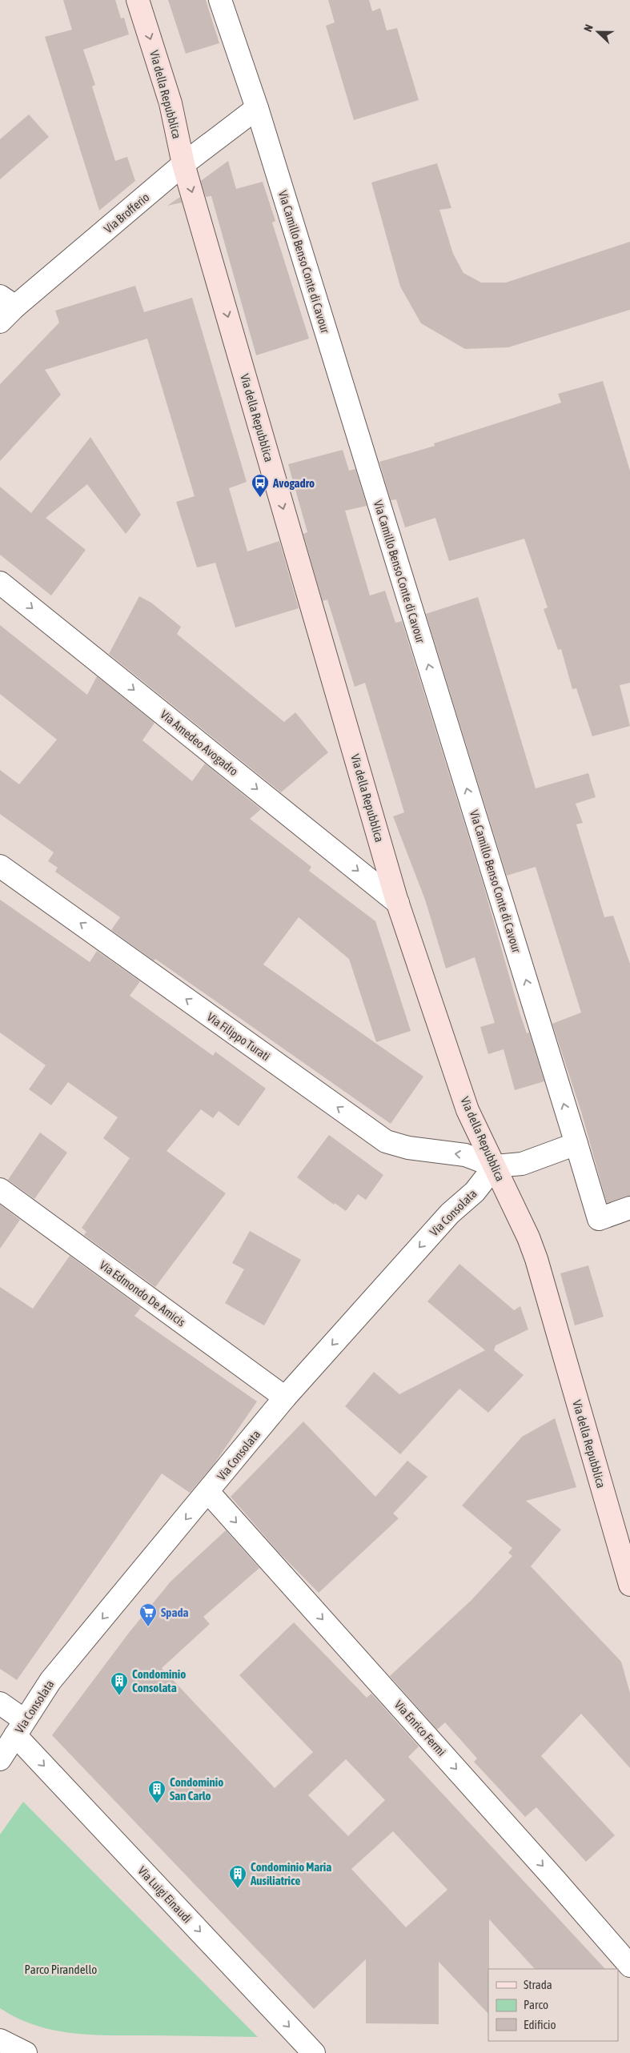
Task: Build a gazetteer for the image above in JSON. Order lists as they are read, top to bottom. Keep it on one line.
{"streets":{"street":["Via della Repubblica","Via Brofferio","Via Camillo Benso Conte di Cavour","Via Amedeo Avogadro","Via Filippo Turati","Via Consolata","Via Edmondo De Amicis","Via Enrico Fermi","Via Luigi Einaudi"]},"crossings":[["Via della Repubblica","Via Brofferio"],["Via della Repubblica","Via Amedeo Avogadro"],["Via della Repubblica","Via Filippo Turati"],["Via della Repubblica","Via Consolata"],["Via Brofferio","Via Camillo Benso Conte di Cavour"],["Via Filippo Turati","Via Consolata"],["Via Consolata","Via Edmondo De Amicis"],["Via Consolata","Via Enrico Fermi"],["Via Consolata","Via Luigi Einaudi"]],"one_way":["Via della Repubblica","Via Camillo Benso Conte di Cavour","Via Amedeo Avogadro","Via Filippo Turati","Via Consolata","Via Enrico Fermi","Via Luigi Einaudi"],"parks":["Parco Pirandello"],"places":{"bus stop":["Avogadro"],"supermarket":["Spada"],"building":["Condominio Consolata","Condominio San Carlo","Condominio Maria Ausiliatrice"]},"legend":["Strada","Parco","Edificio"],"north":"left"}
